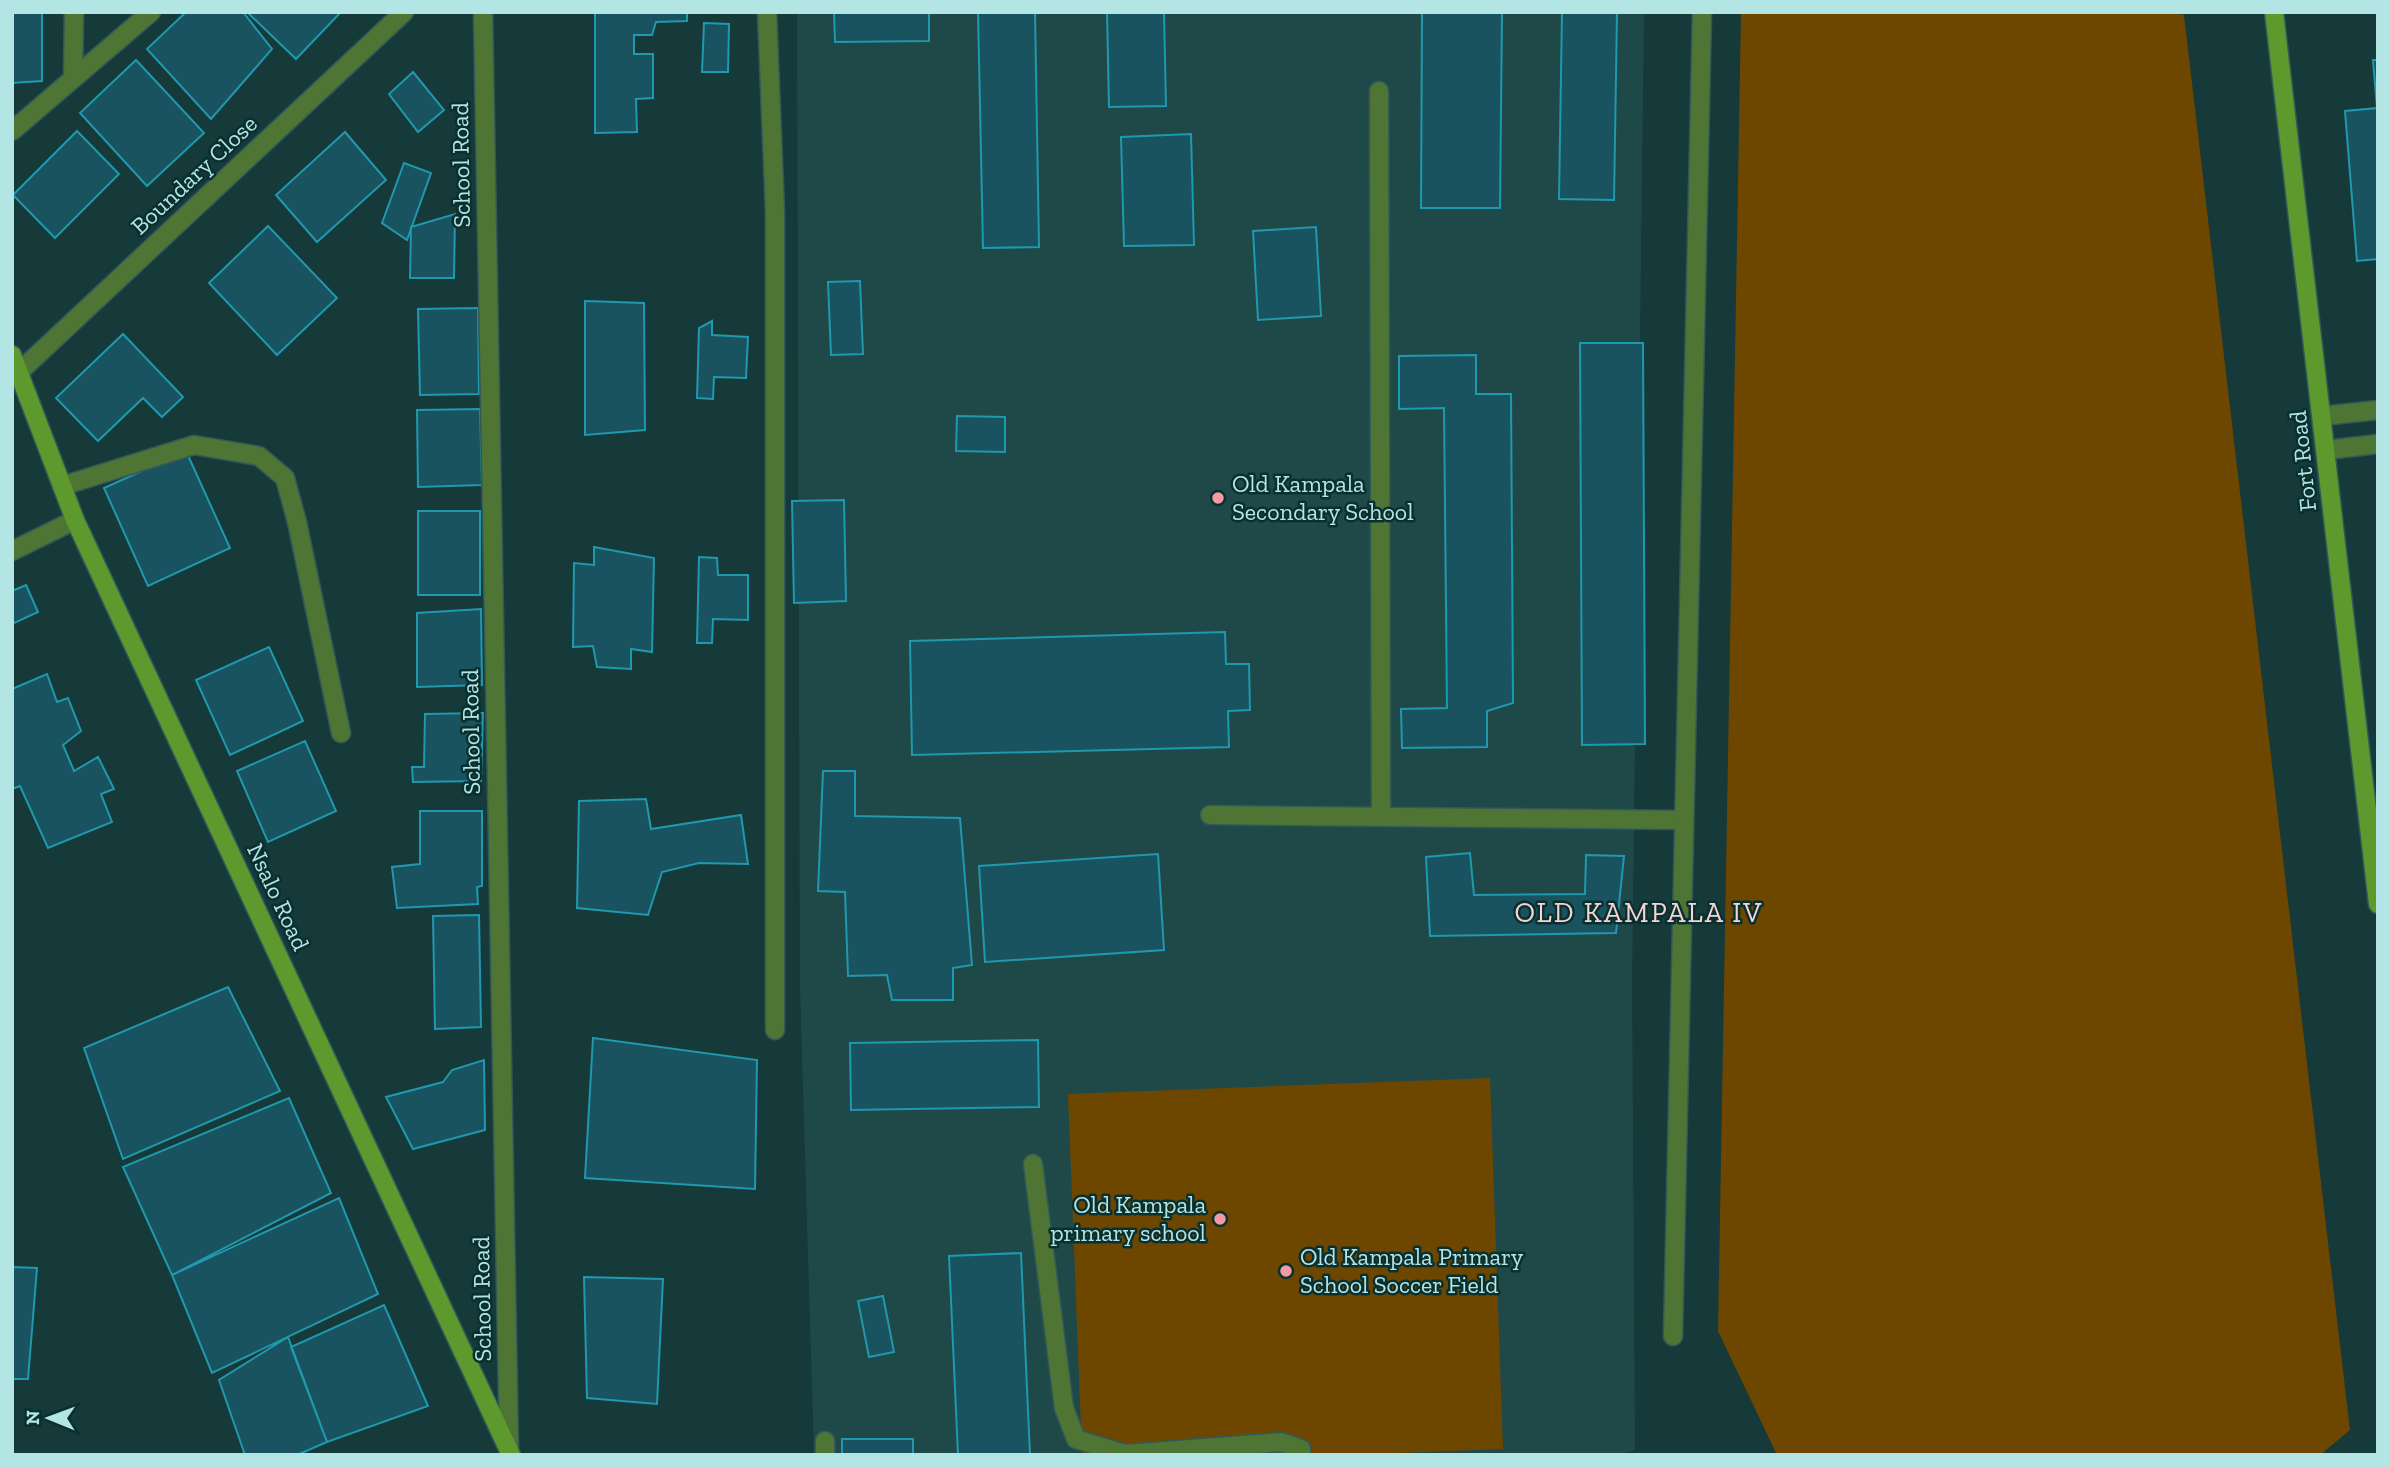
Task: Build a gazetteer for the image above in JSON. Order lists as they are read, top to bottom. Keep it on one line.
{"streets":{"main road":["Fort Road","Nsalo Road"],"street":["School Road","Boundary Close"]},"crossings":[["School Road","Nsalo Road"],["Boundary Close","Nsalo Road"]],"districts":["OLD KAMPALA IV"],"places":["Old Kampala Secondary School","Old Kampala primary school","Old Kampala Primary School Soccer Field"],"north":"left"}
